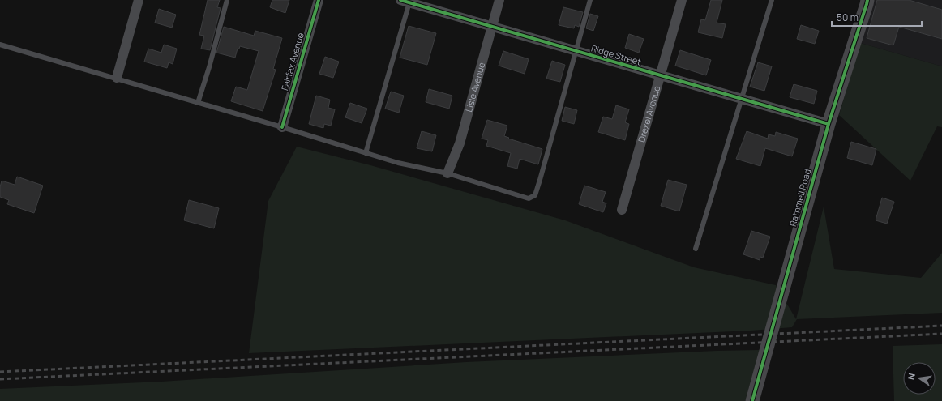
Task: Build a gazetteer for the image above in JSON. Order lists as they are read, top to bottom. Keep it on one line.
{"streets":{"street":["Ridge Street","Fairfax Avenue","Lisle Avenue","Drexel Avenue","Rathmell Road"]},"crossings":[["Ridge Street","Lisle Avenue"],["Ridge Street","Drexel Avenue"],["Ridge Street","Rathmell Road"]],"scale_bar":"50 m","north":"left"}
